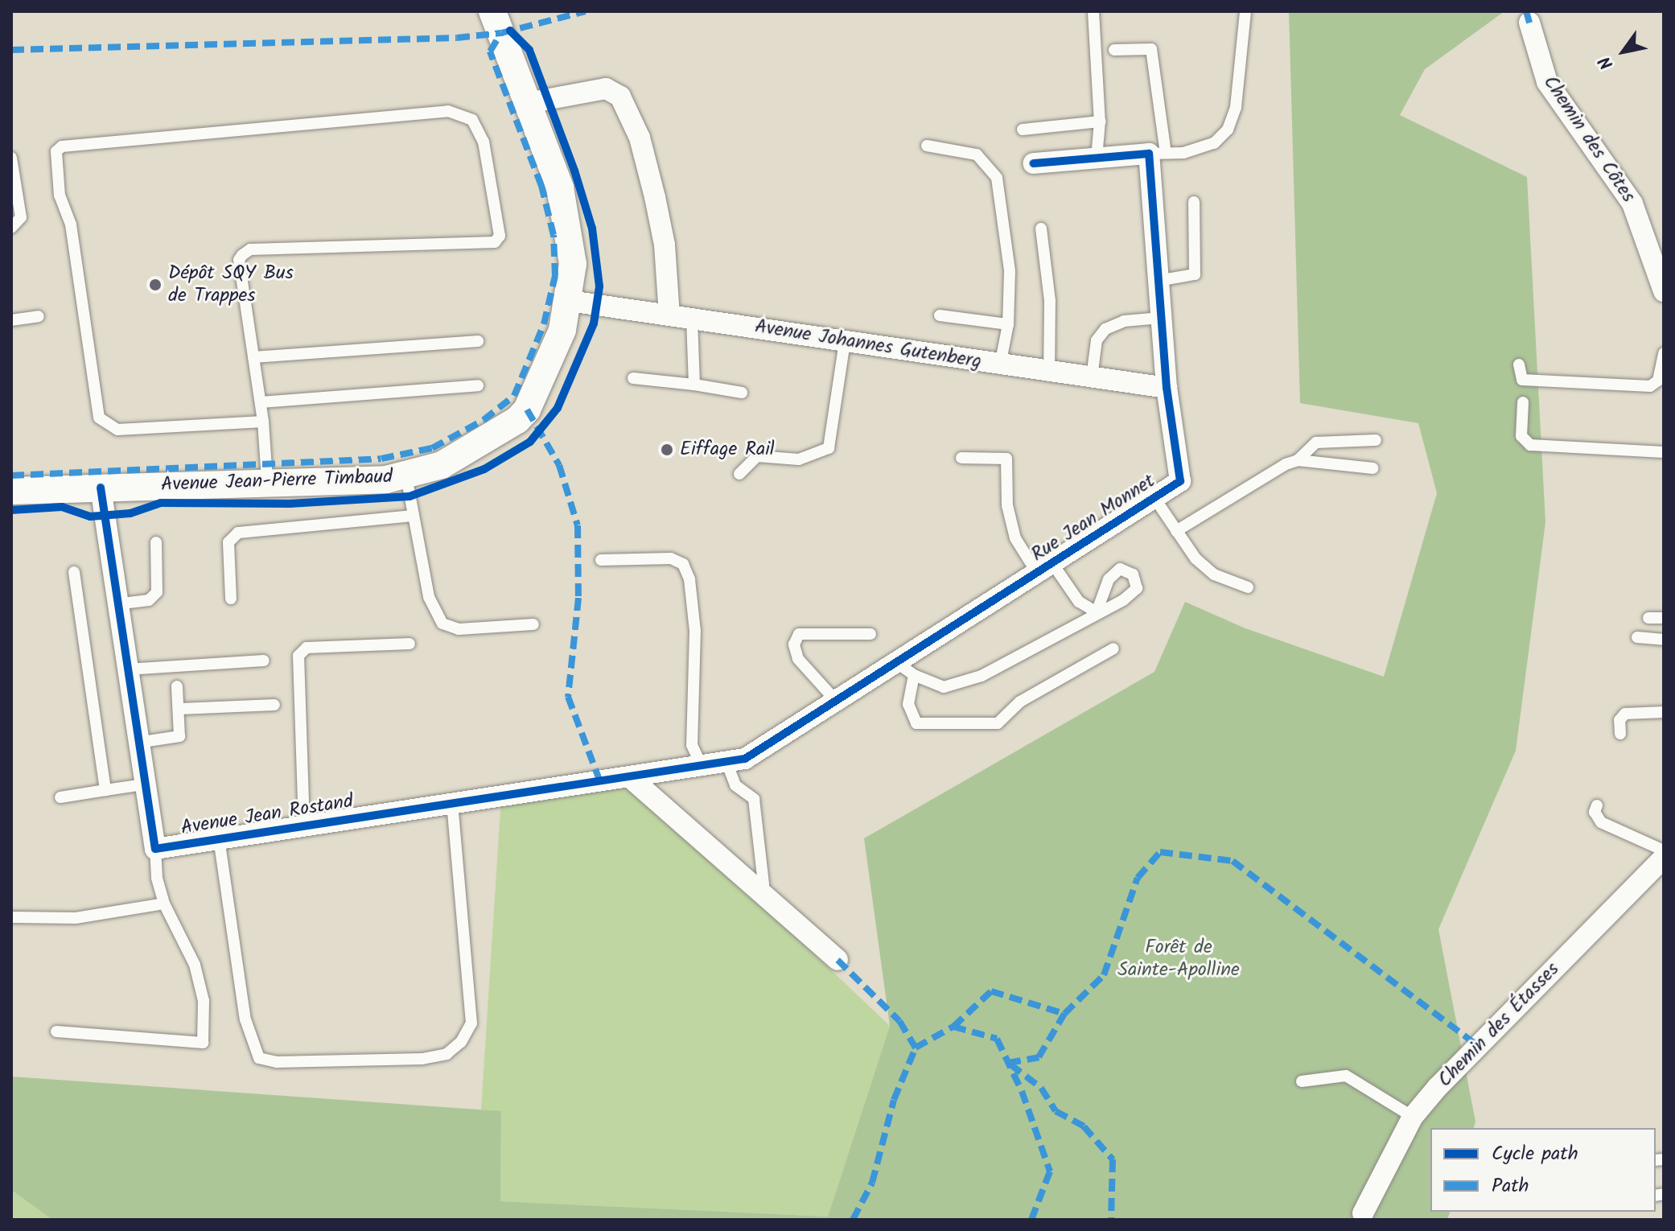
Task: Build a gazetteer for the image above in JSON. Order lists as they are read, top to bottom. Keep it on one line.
{"streets":{"street":["Chemin des Côtes","Avenue Johannes Gutenberg","Avenue Jean-Pierre Timbaud","Rue Jean Monnet","Avenue Jean Rostand","Chemin des Étasses"]},"crossings":[["Avenue Johannes Gutenberg","Avenue Jean-Pierre Timbaud"],["Avenue Johannes Gutenberg","Rue Jean Monnet"],["Avenue Jean-Pierre Timbaud","Avenue Jean Rostand"],["Rue Jean Monnet","Avenue Jean Rostand"]],"parks":["Forêt de Sainte-Apolline"],"places":["Dépôt SQY Bus de Trappes","Eiffage Rail"],"legend":["Cycle path","Path"],"north":"bottom left"}
